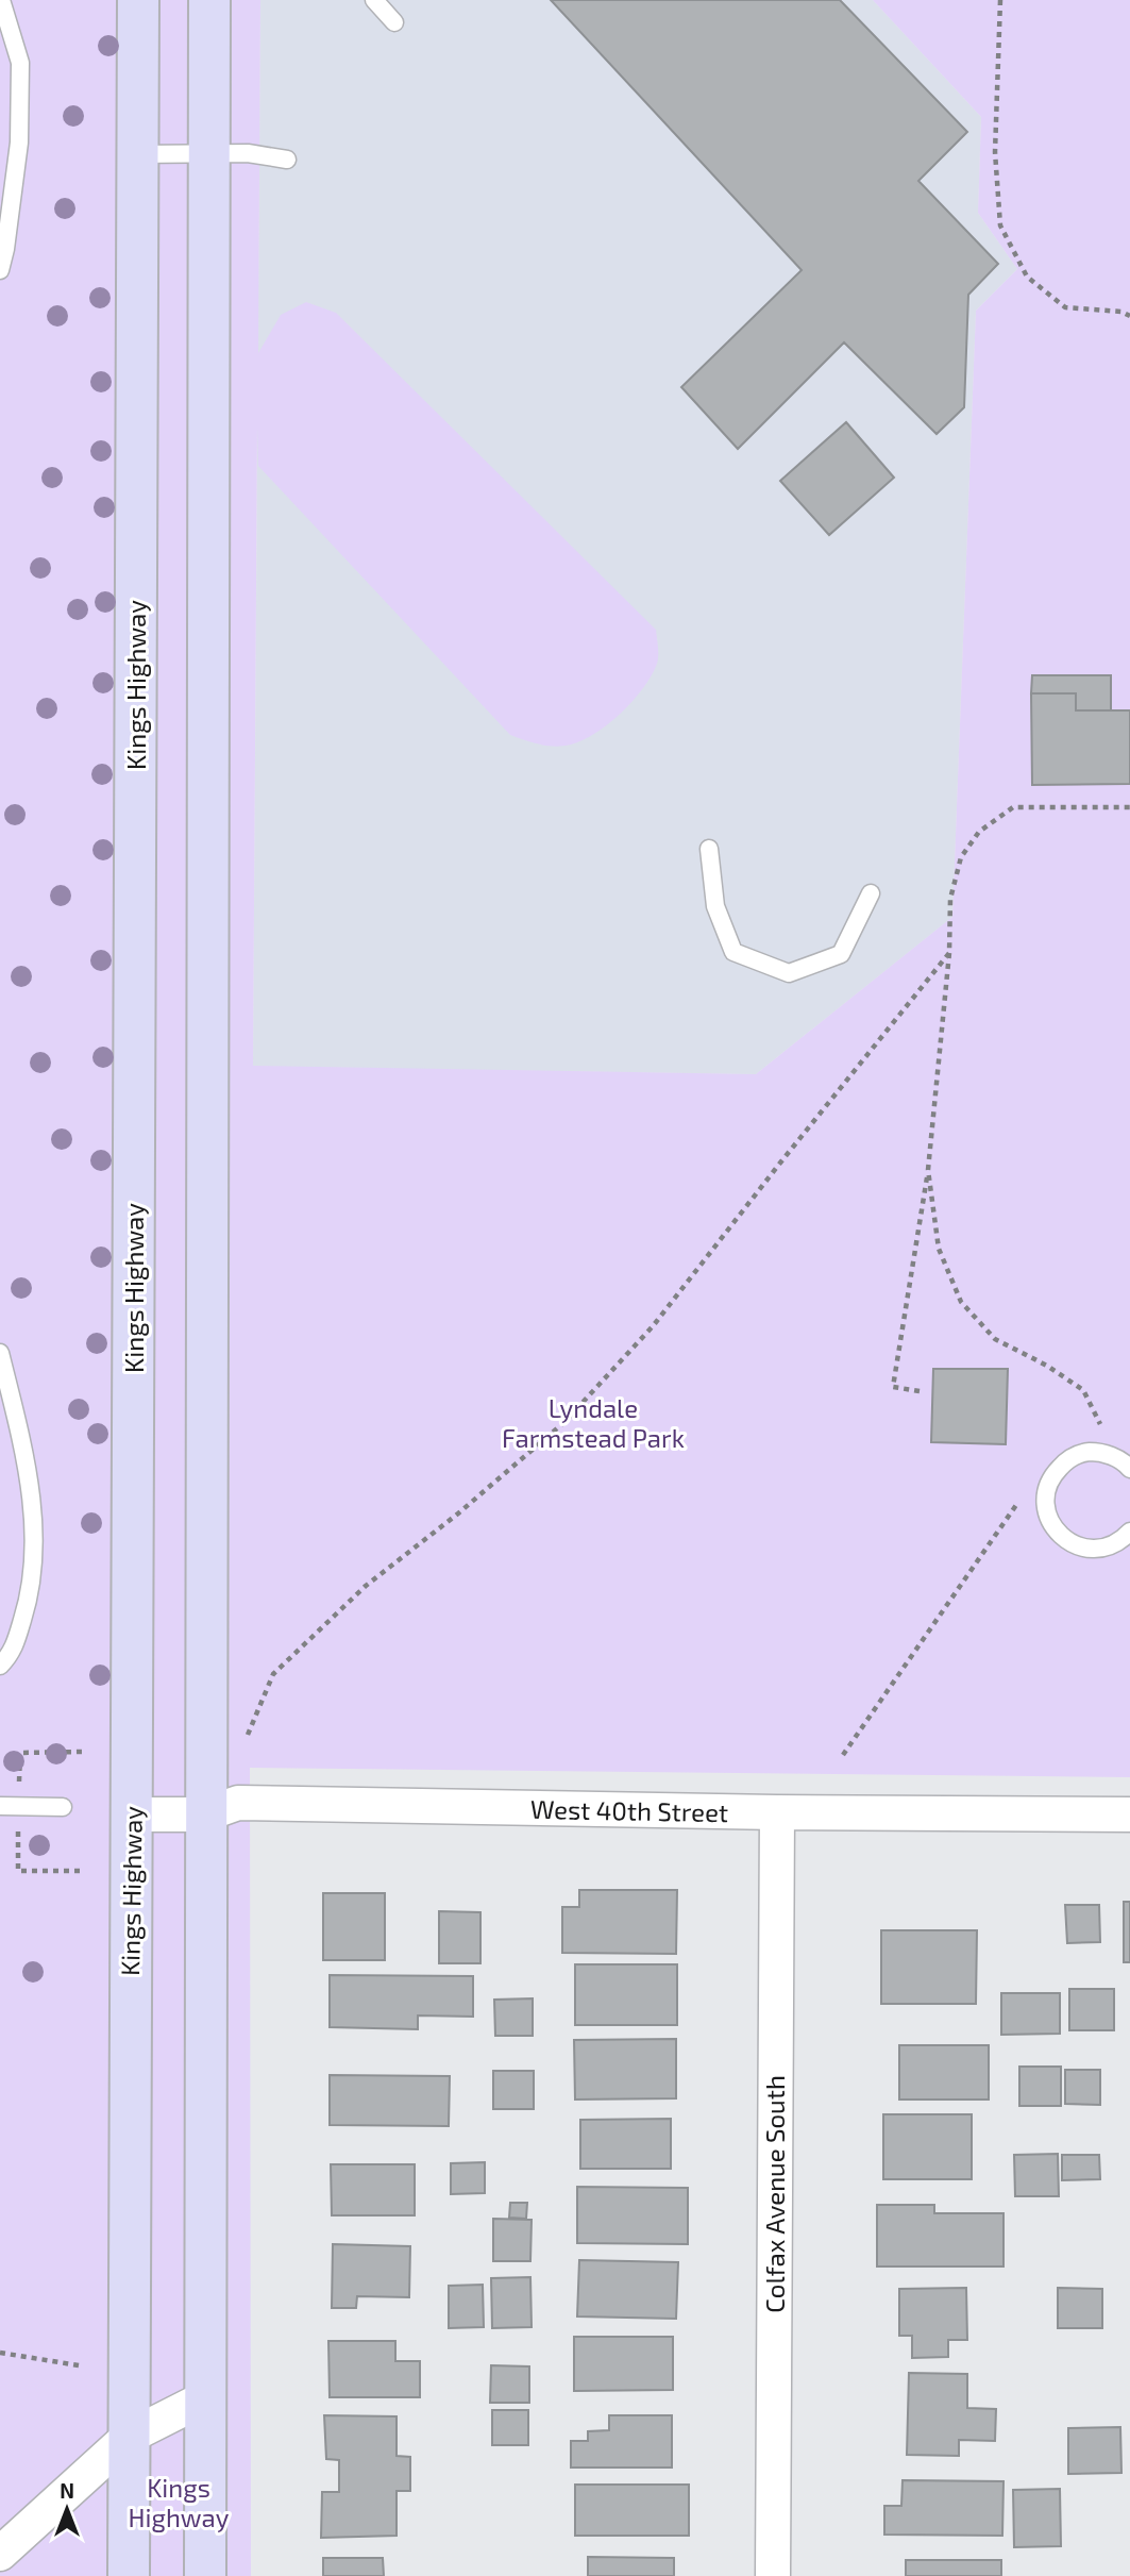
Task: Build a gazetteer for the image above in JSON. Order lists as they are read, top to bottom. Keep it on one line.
{"streets":{"street":["Kings Highway","West 40th Street","Colfax Avenue South"]},"crossings":[["Kings Highway","West 40th Street"],["West 40th Street","Colfax Avenue South"]],"parks":["Lyndale Farmstead Park","Kings Highway"],"north":"top"}
